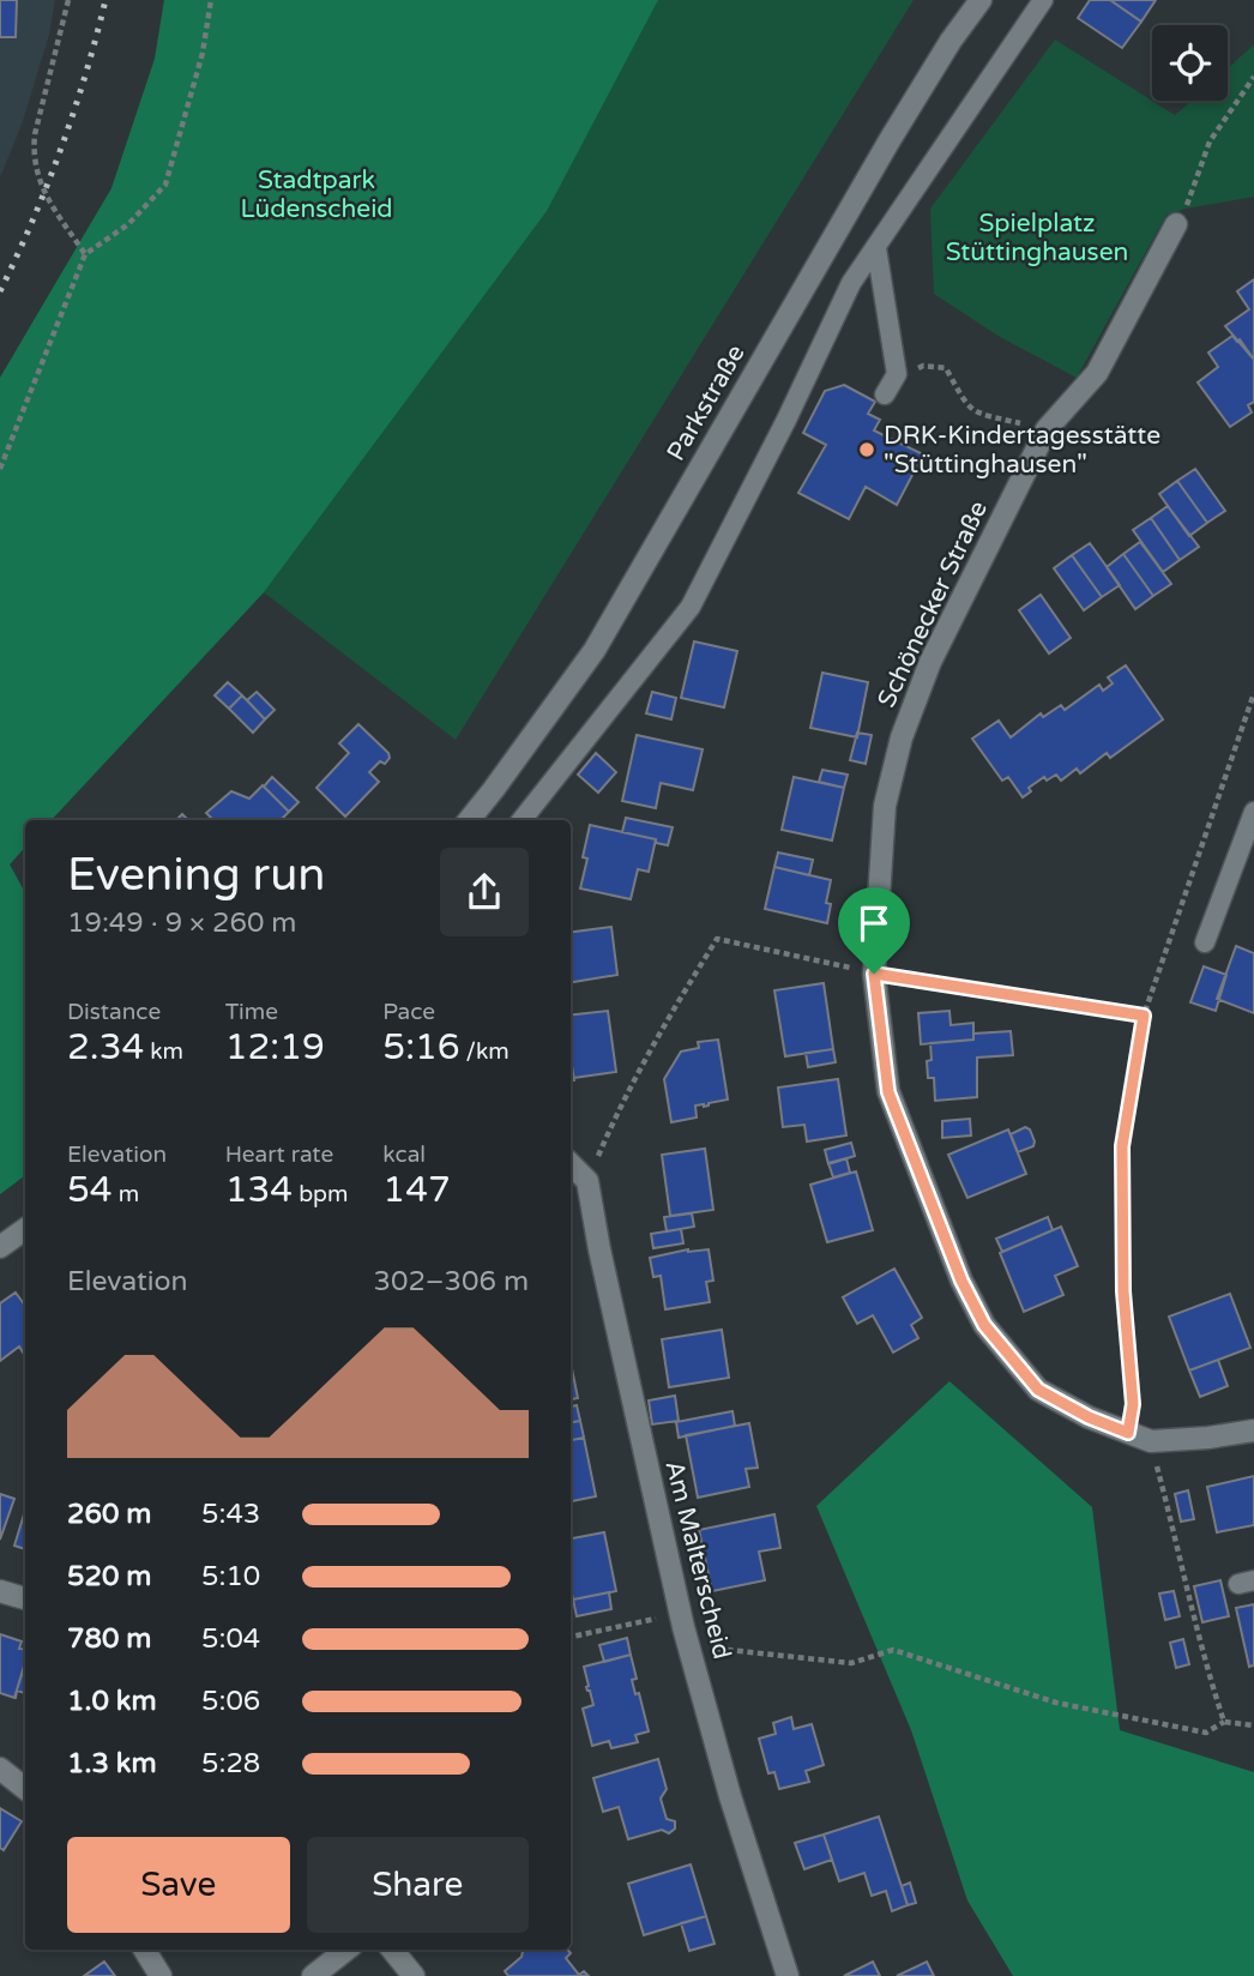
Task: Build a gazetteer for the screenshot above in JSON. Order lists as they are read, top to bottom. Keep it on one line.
{"streets":{"street":["Parkstraße","Schönecker Straße","Am Malterscheid"]},"parks":["Stadtpark Lüdenscheid","Spielplatz Stüttinghausen"],"places":["DRK-Kindertagesstätte \"Stüttinghausen\""],"page":{"heading":["Evening run","19:49 · 9 × 260 m"],"stats":[["Distance","2.34 km"],["Time","12:19"],["Pace","5:16 /km"],["Elevation","54 m"],["Heart rate","134 bpm"],["kcal","147"]],"chart":["Elevation","302–306 m"],"list":[{"name":"260 m","note":"5:43"},{"name":"520 m","note":"5:10"},{"name":"780 m","note":"5:04"},{"name":"1.0 km","note":"5:06"},{"name":"1.3 km","note":"5:28"}],"buttons":["Save","Share"]}}
